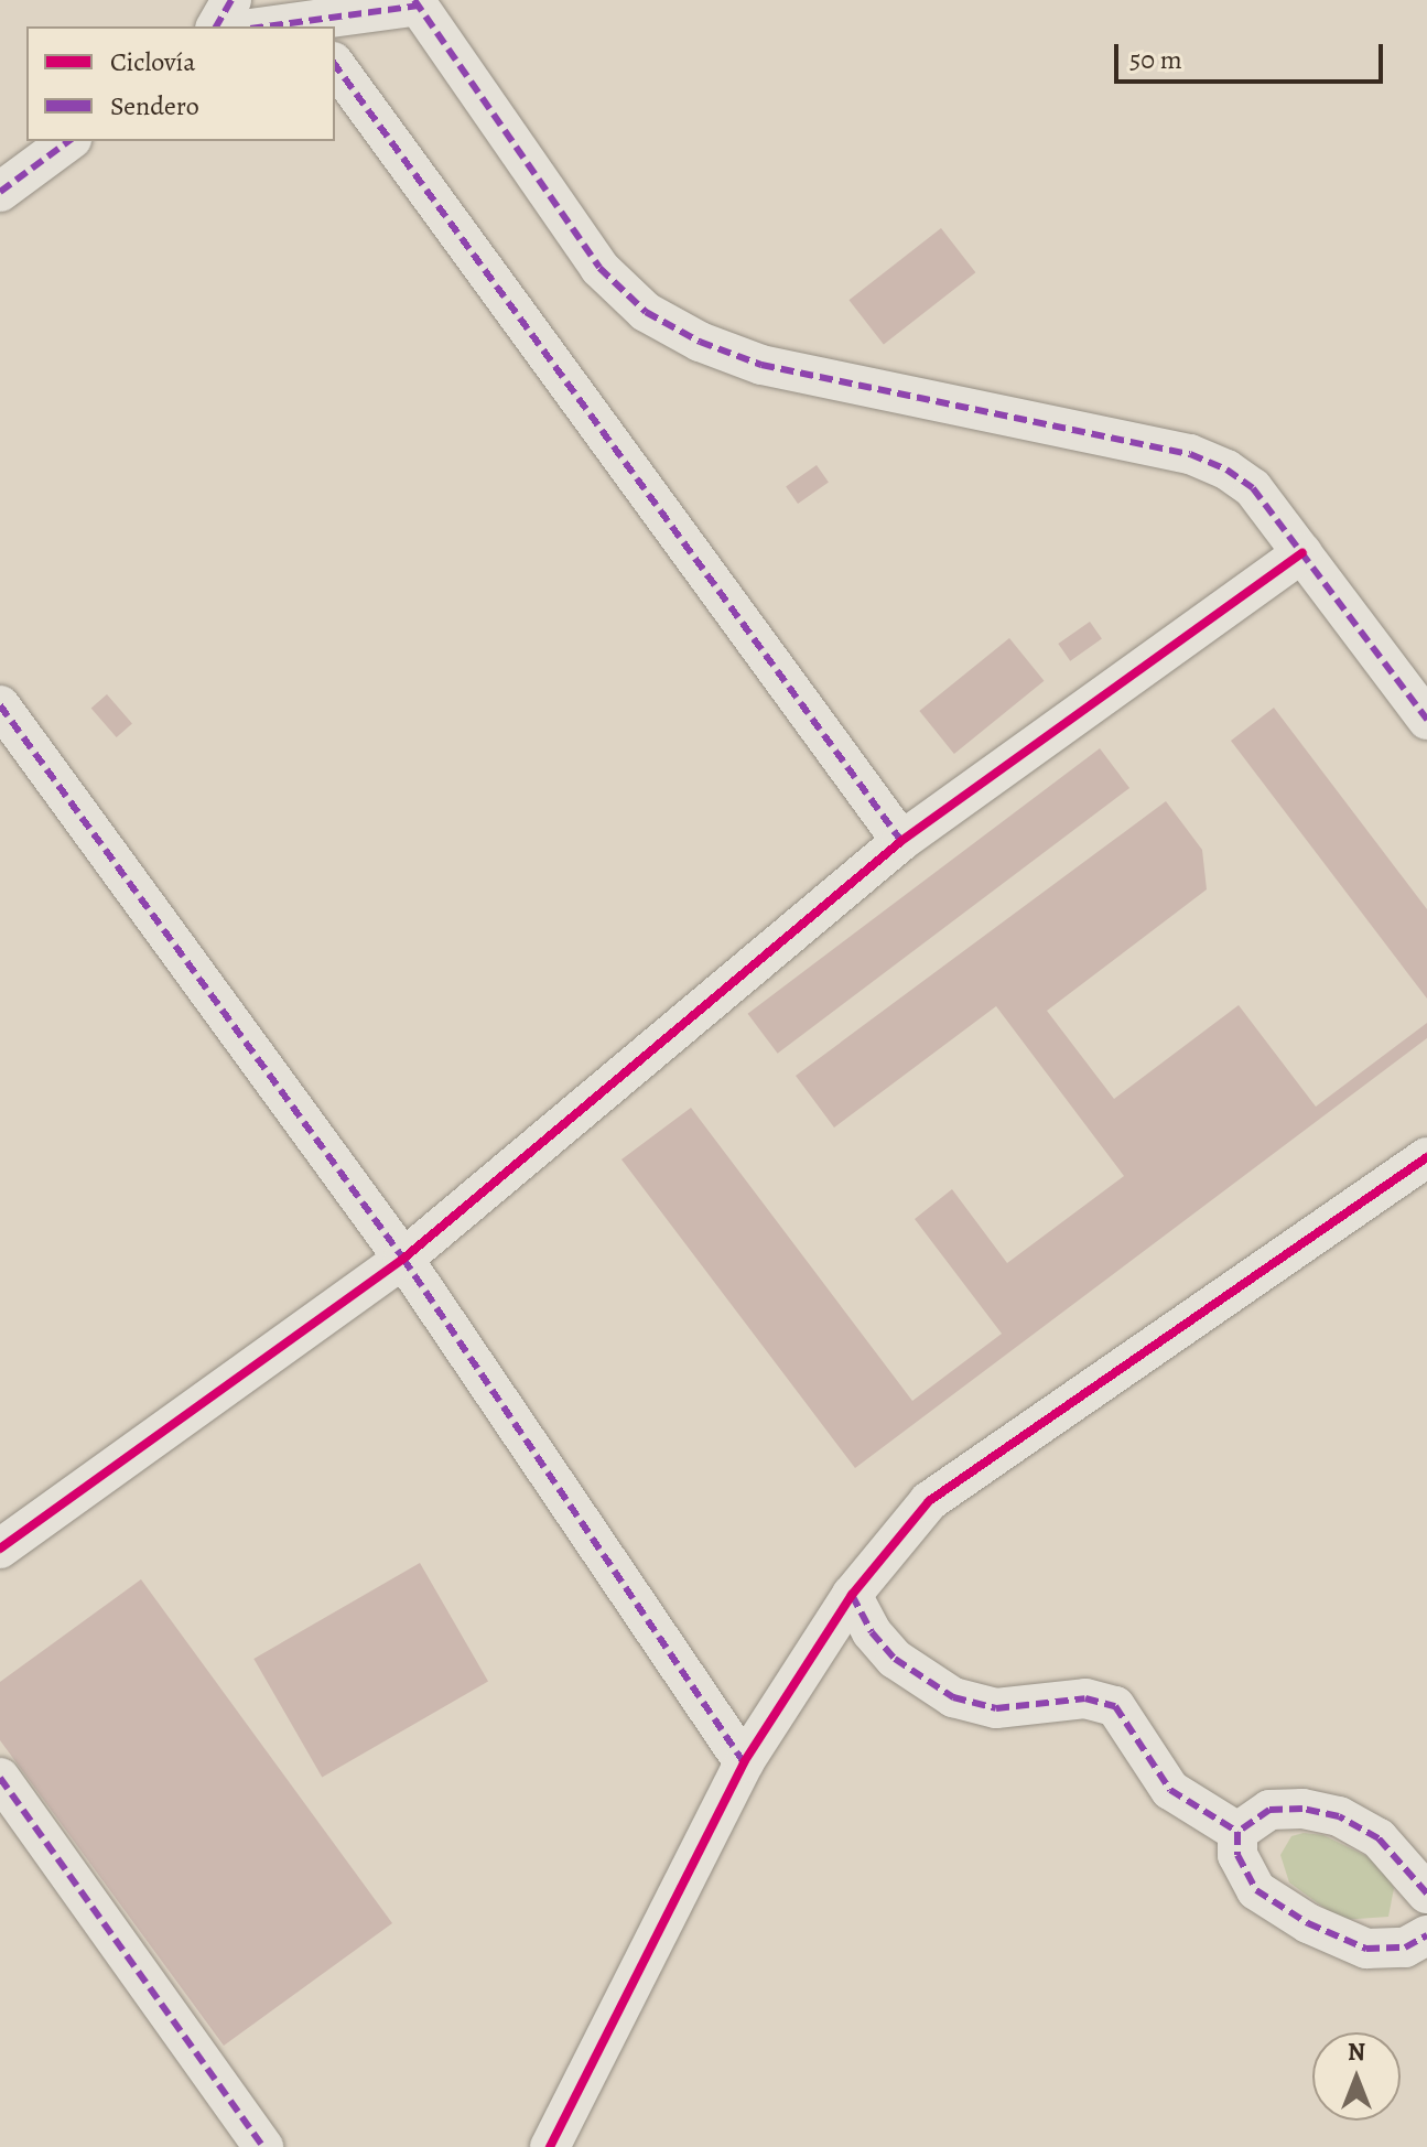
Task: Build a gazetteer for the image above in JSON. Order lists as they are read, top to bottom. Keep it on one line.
{"legend":["Ciclovía","Sendero"],"scale_bar":"50 m","north":"top"}
